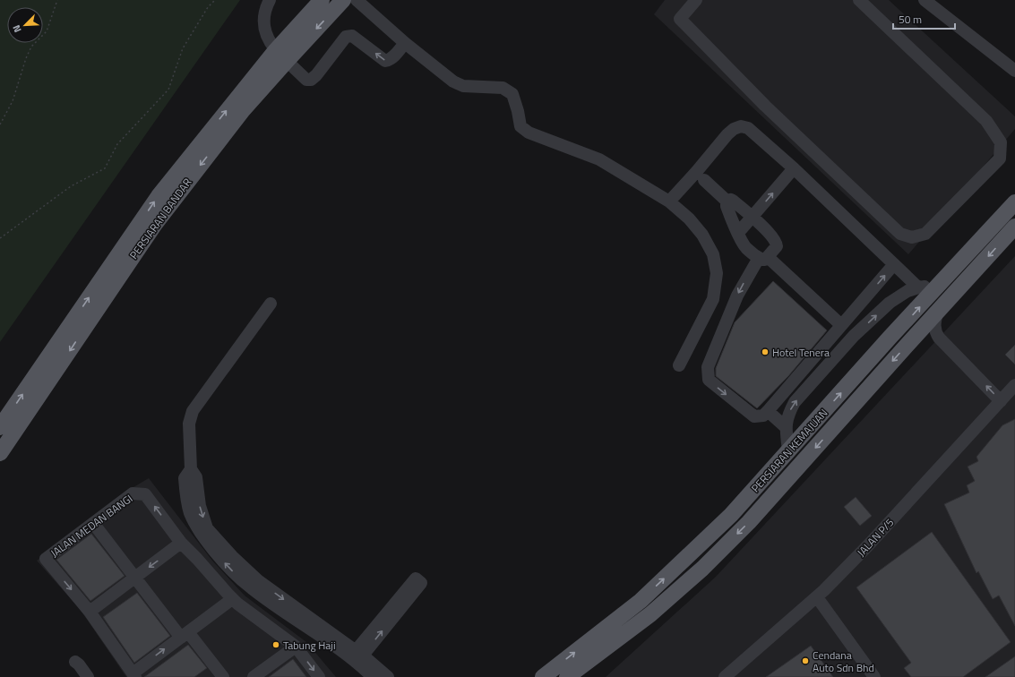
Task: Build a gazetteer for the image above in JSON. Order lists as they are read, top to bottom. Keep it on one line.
{"streets":{"main road":["PERSIARAN BANDAR","PERSIARAN KEMAJUAN"],"street":["JALAN MEDAN BANGI","JALAN P/5"]},"places":["Hotel Tenera","Tabung Haji","Cendana Auto Sdn Bhd"],"scale_bar":"50 m","north":"bottom left"}
